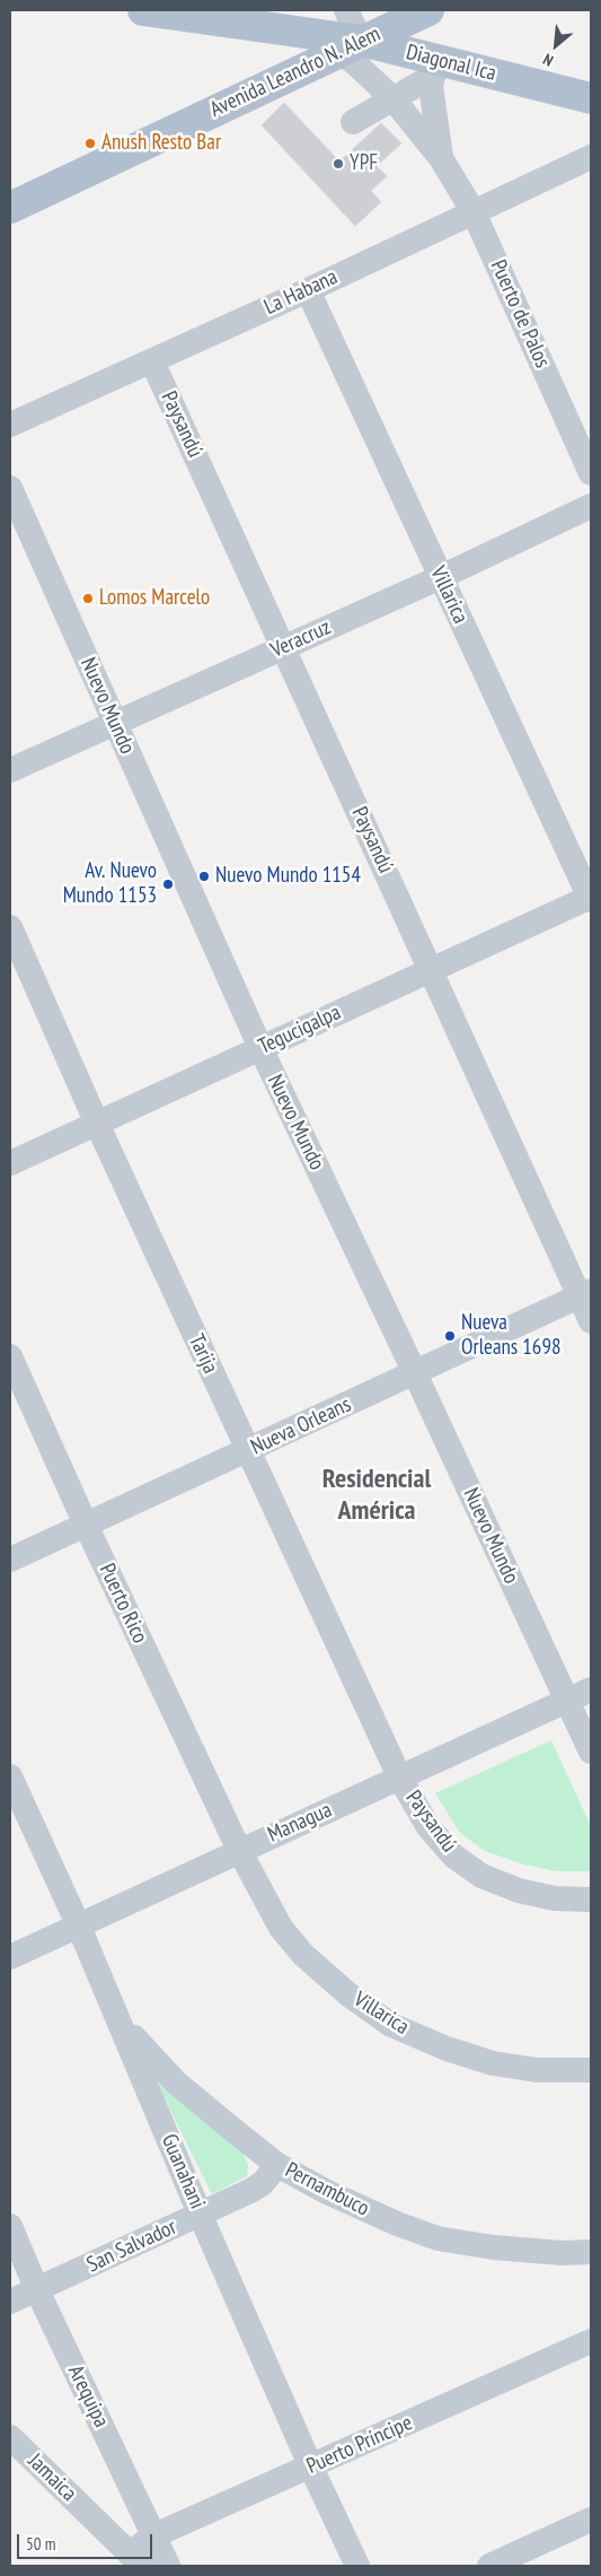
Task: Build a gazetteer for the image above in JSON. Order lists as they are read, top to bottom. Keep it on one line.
{"streets":{"main road":["Diagonal Ica","Avenida Leandro N. Alem"],"street":["La Habana","Puerto de Palos","Paysandú","Villarica","Veracruz","Nuevo Mundo","Tegucigalpa","Tarija","Nueva Orleans","Puerto Rico","Managua","Guanahani","Pernambuco","San Salvador","Arequipa","Puerto Príncipe","Jamaica"]},"crossings":[["Diagonal Ica","Avenida Leandro N. Alem"],["Diagonal Ica","Puerto de Palos"],["Avenida Leandro N. Alem","Puerto de Palos"],["La Habana","Puerto de Palos"],["La Habana","Paysandú"],["La Habana","Villarica"],["Paysandú","Veracruz"],["Paysandú","Tegucigalpa"],["Paysandú","Tarija"],["Paysandú","Nueva Orleans"],["Paysandú","Managua"],["Villarica","Veracruz"],["Villarica","Tegucigalpa"],["Villarica","Puerto Rico"],["Villarica","Managua"],["Veracruz","Nuevo Mundo"],["Nuevo Mundo","Tegucigalpa"],["Nuevo Mundo","Nueva Orleans"],["Nuevo Mundo","Managua"],["Tegucigalpa","Tarija"],["Tarija","Nueva Orleans"],["Tarija","Managua"],["Nueva Orleans","Puerto Rico"],["Puerto Rico","Managua"],["Managua","Guanahani"],["Guanahani","Pernambuco"],["Guanahani","San Salvador"],["Guanahani","Puerto Príncipe"],["Pernambuco","San Salvador"],["San Salvador","Arequipa"],["Arequipa","Puerto Príncipe"],["Puerto Príncipe","Jamaica"]],"districts":["Residencial América"],"places":["Anush Resto Bar","YPF","Lomos Marcelo","Nuevo Mundo 1154","Av. Nuevo Mundo 1153","Nueva Orleans 1698"],"scale_bar":"50 m","north":"bottom left"}
